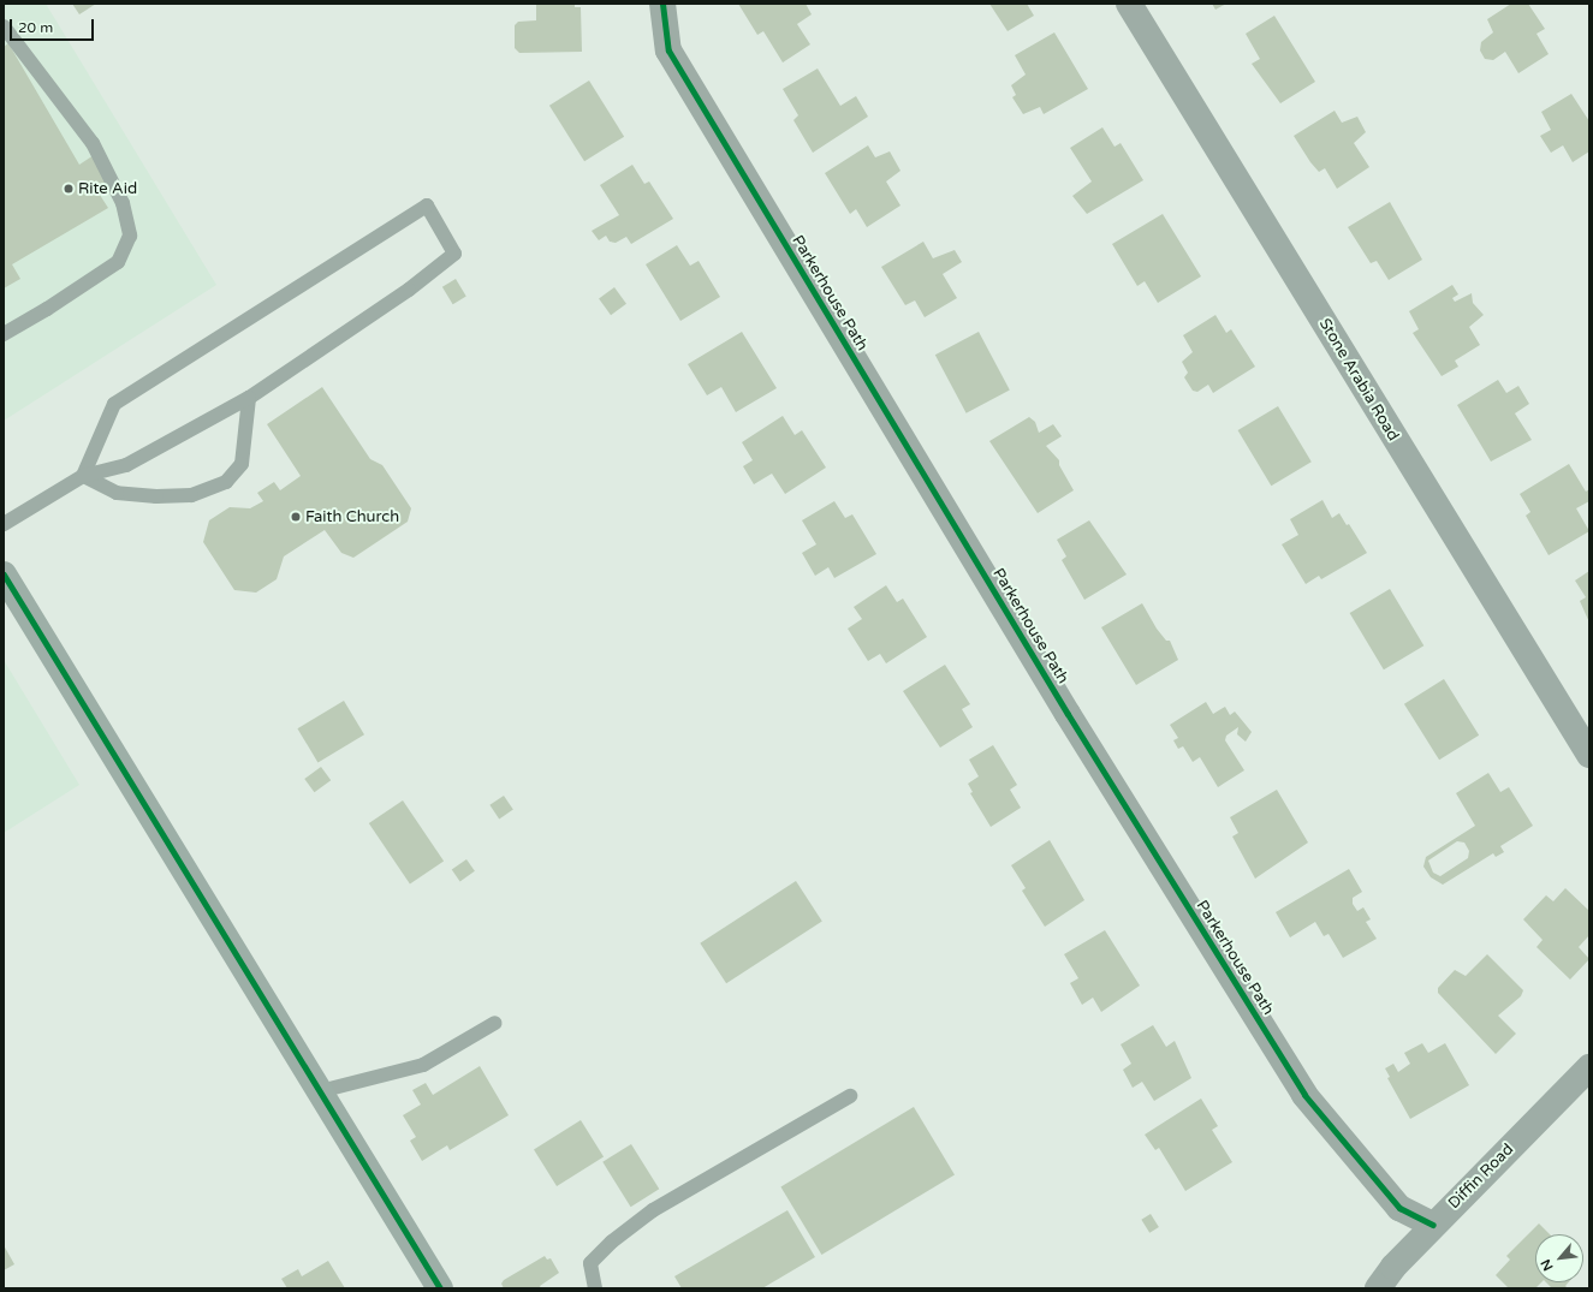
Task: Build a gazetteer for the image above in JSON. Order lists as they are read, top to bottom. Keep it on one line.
{"streets":{"street":["Parkerhouse Path","Stone Arabia Road","Diffin Road"]},"crossings":[["Parkerhouse Path","Diffin Road"]],"places":["Rite Aid","Faith Church"],"scale_bar":"20 m","north":"bottom left"}
